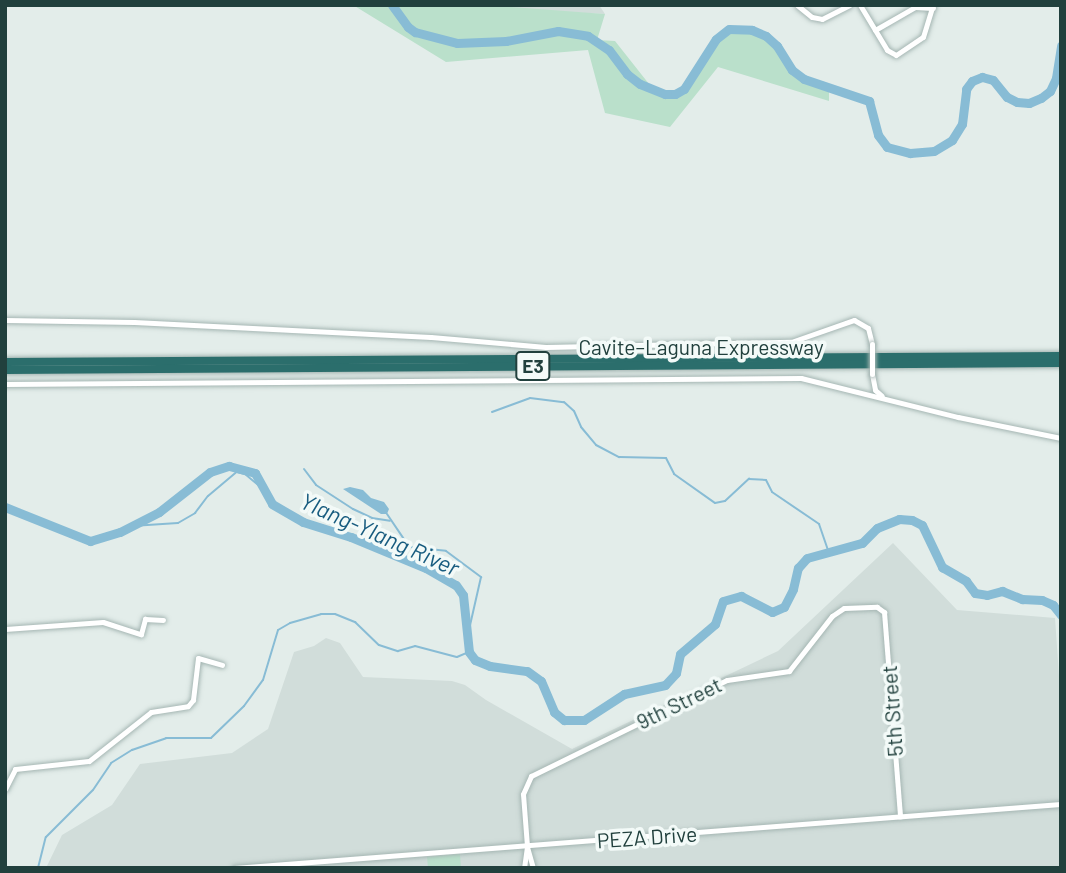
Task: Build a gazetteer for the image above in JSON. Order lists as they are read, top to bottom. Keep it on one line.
{"streets":{"highway":["Cavite–Laguna Expressway","E3"],"street":["9th Street","5th Street","PEZA Drive"]},"crossings":[["9th Street","5th Street"],["9th Street","PEZA Drive"],["5th Street","PEZA Drive"]],"water":["Ylang-Ylang River"]}
